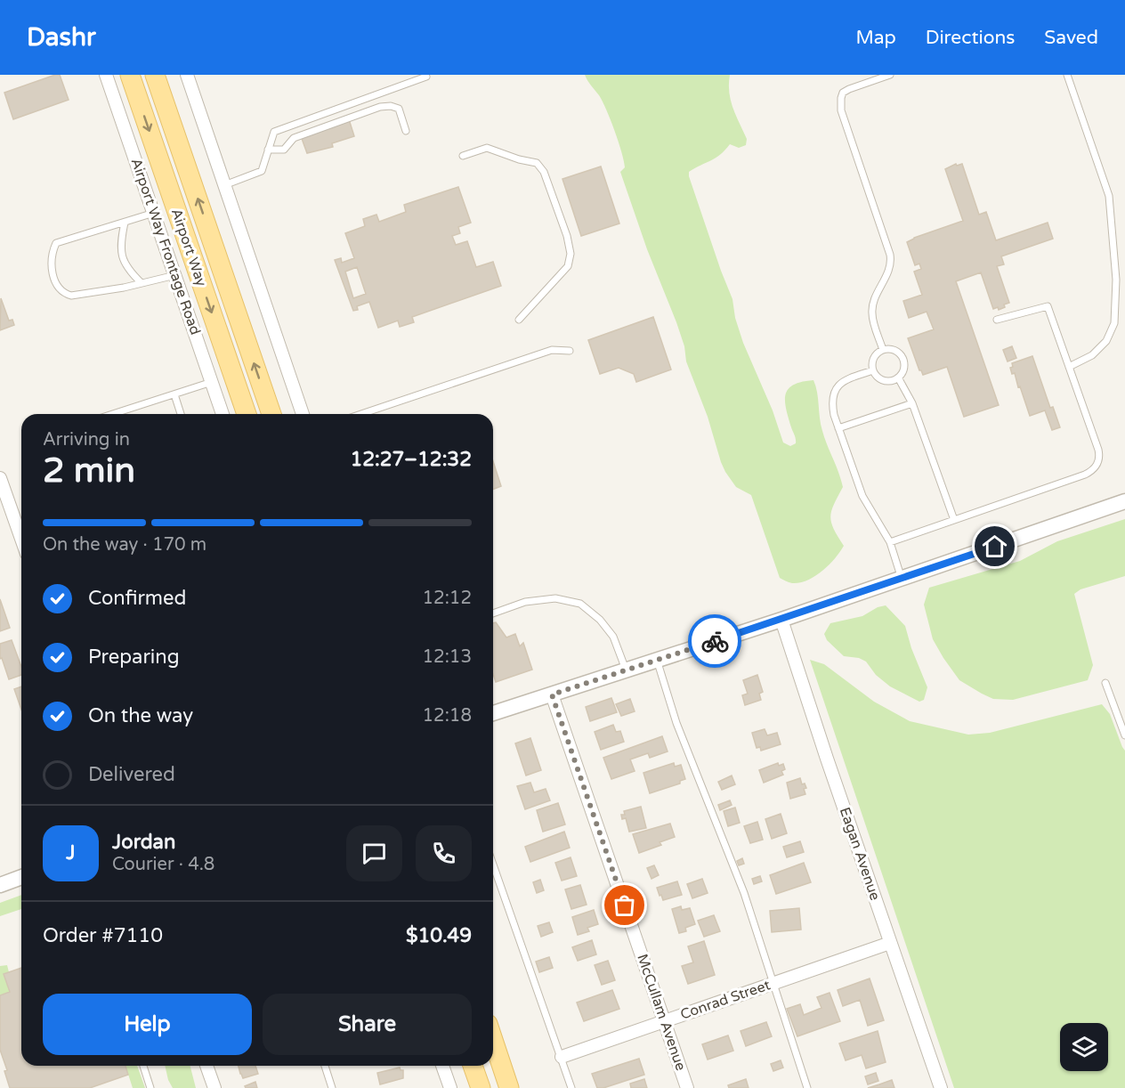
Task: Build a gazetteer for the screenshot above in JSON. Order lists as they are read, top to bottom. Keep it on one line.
{"streets":{"main road":["Airport Way"],"street":["Airport Way Frontage Road","Eagan Avenue","Conrad Street","McCullam Avenue"]},"crossings":[["Eagan Avenue","Conrad Street"],["Conrad Street","McCullam Avenue"]],"page":{"header":"Dashr","nav":["Map","Directions","Saved"],"heading":["2 min","Arriving in","12:27–12:32"],"panel":["Jordan","Courier · 4.8","Order #7110","$10.49"],"bar":"On the way · 170 m","list":[["Confirmed","12:12"],["Preparing","12:13"],["On the way","12:18"],"Delivered"],"round":"J","buttons":["Help","Share"]}}
